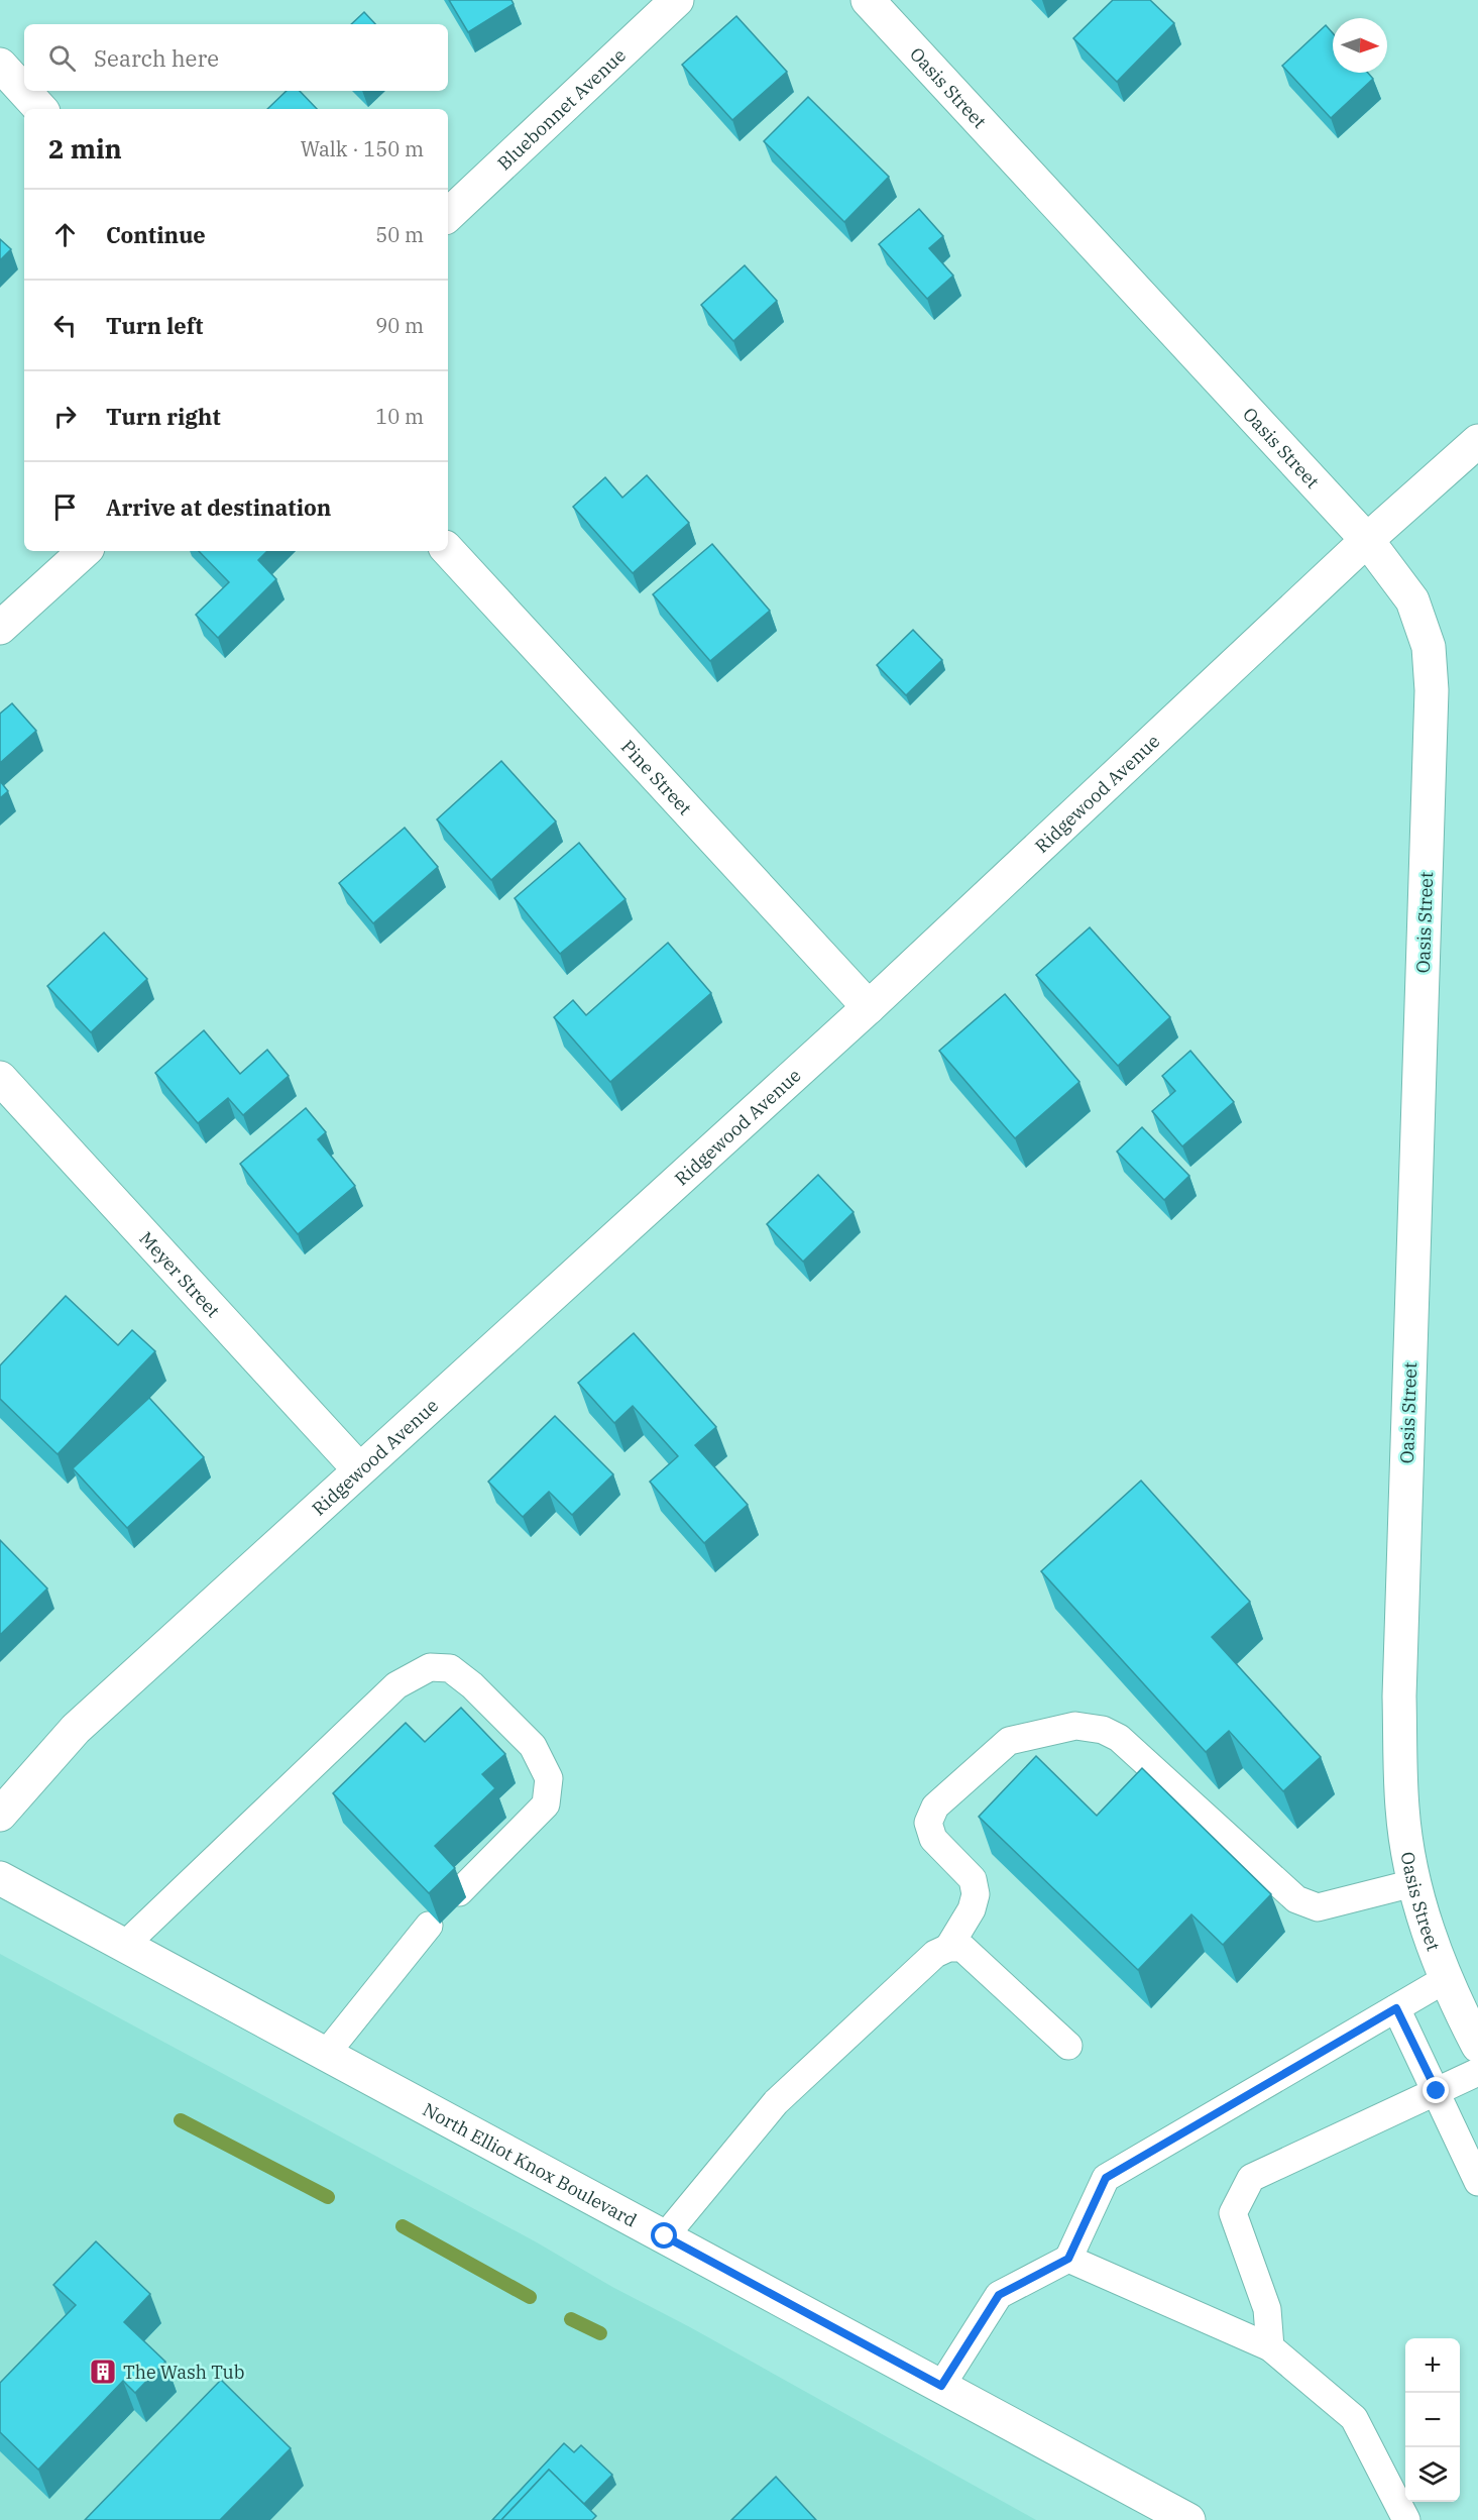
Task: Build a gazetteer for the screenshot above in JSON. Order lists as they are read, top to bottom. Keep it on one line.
{"streets":{"street":["Oasis Street","Bluebonnet Avenue","Pine Street","Ridgewood Avenue","Meyer Street","North Elliot Knox Boulevard"]},"crossings":[["Oasis Street","Ridgewood Avenue"],["Pine Street","Ridgewood Avenue"],["Ridgewood Avenue","Meyer Street"]],"places":{"building":["The Wash Tub"]},"north":"right","page":{"search":"Search here","heading":["2 min","Walk · 150 m"],"list":[["Continue","50 m"],["Turn left","90 m"],["Turn right","10 m"],"Arrive at destination"],"map_buttons":["+","−"]}}
